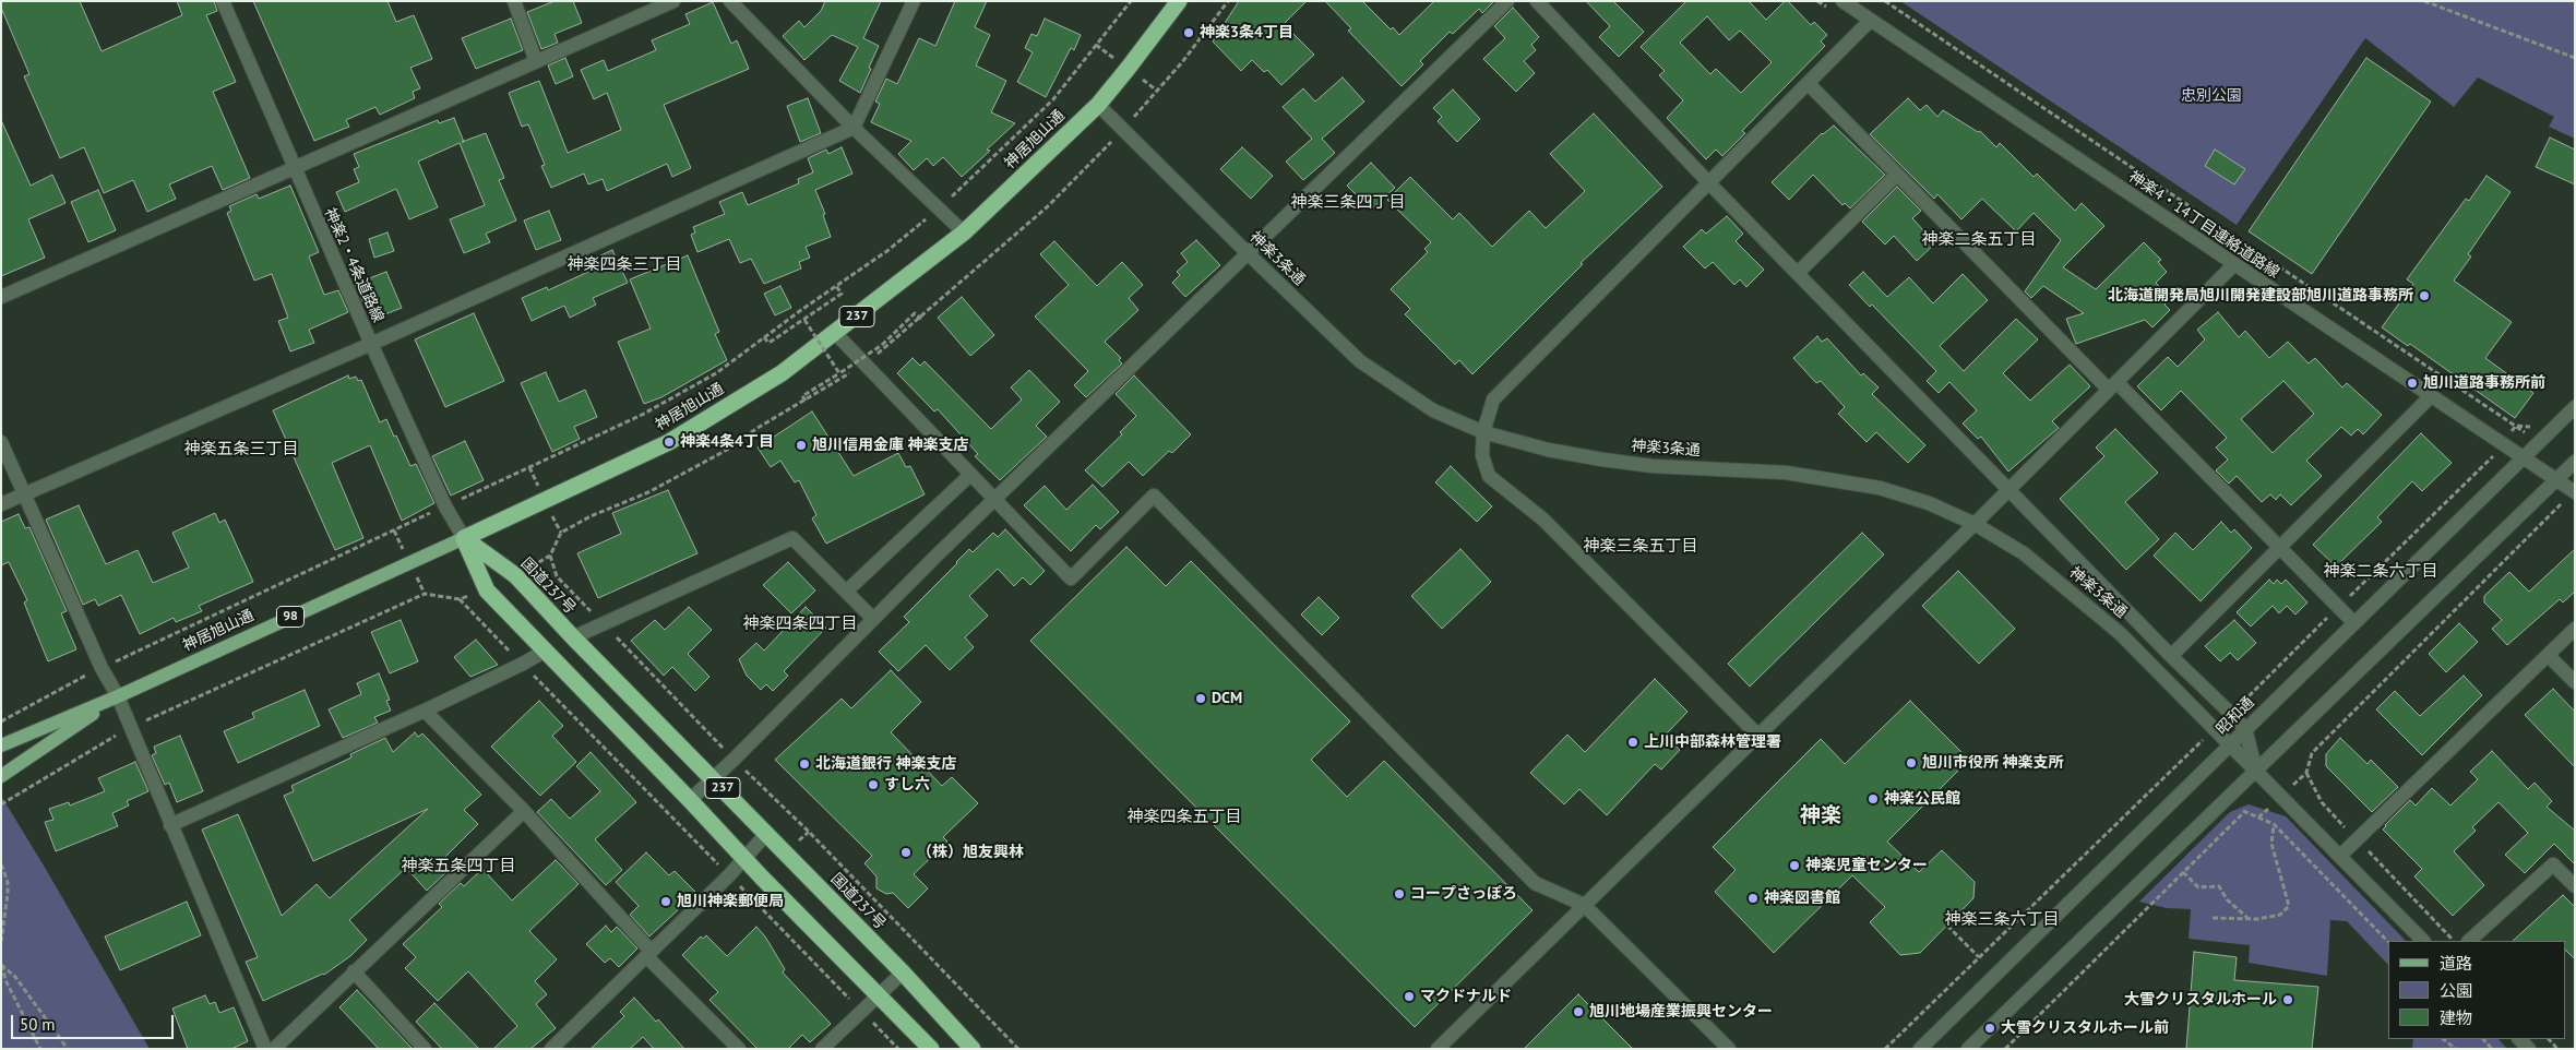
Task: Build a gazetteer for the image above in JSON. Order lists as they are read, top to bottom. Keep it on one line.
{"streets":{"highway":["神居旭山通","237","国道237号"],"main road":["98"],"street":["神楽4・14丁目連絡道路線","神楽3条通","神楽2・4条道路線","昭和通"]},"crossings":[["神居旭山通","神楽3条通"],["神居旭山通","神楽2・4条道路線"],["神居旭山通","237"],["神居旭山通","国道237号"],["神楽4・14丁目連絡道路線","昭和通"],["神楽3条通","昭和通"],["神楽2・4条道路線","237"],["神楽2・4条道路線","国道237号"],["237","国道237号"]],"districts":["神楽三条四丁目","神楽二条五丁目","神楽四条三丁目","神楽五条三丁目","神楽三条五丁目","神楽二条六丁目","神楽四条四丁目","神楽","神楽四条五丁目","神楽五条四丁目","神楽三条六丁目"],"parks":["忠別公園"],"places":["神楽3条4丁目","北海道開発局旭川開発建設部旭川道路事務所","旭川道路事務所前","神楽4条4丁目","旭川信用金庫 神楽支店","DCM","上川中部森林管理署","旭川市役所 神楽支所","北海道銀行 神楽支店","すし六","神楽公民館","（株）旭友興林","神楽児童センター","コープさっぽろ","神楽図書館","旭川神楽郵便局","マクドナルド","大雪クリスタルホール","旭川地場産業振興センター","大雪クリスタルホール前"],"legend":["道路","公園","建物"],"scale_bar":"50 m"}
